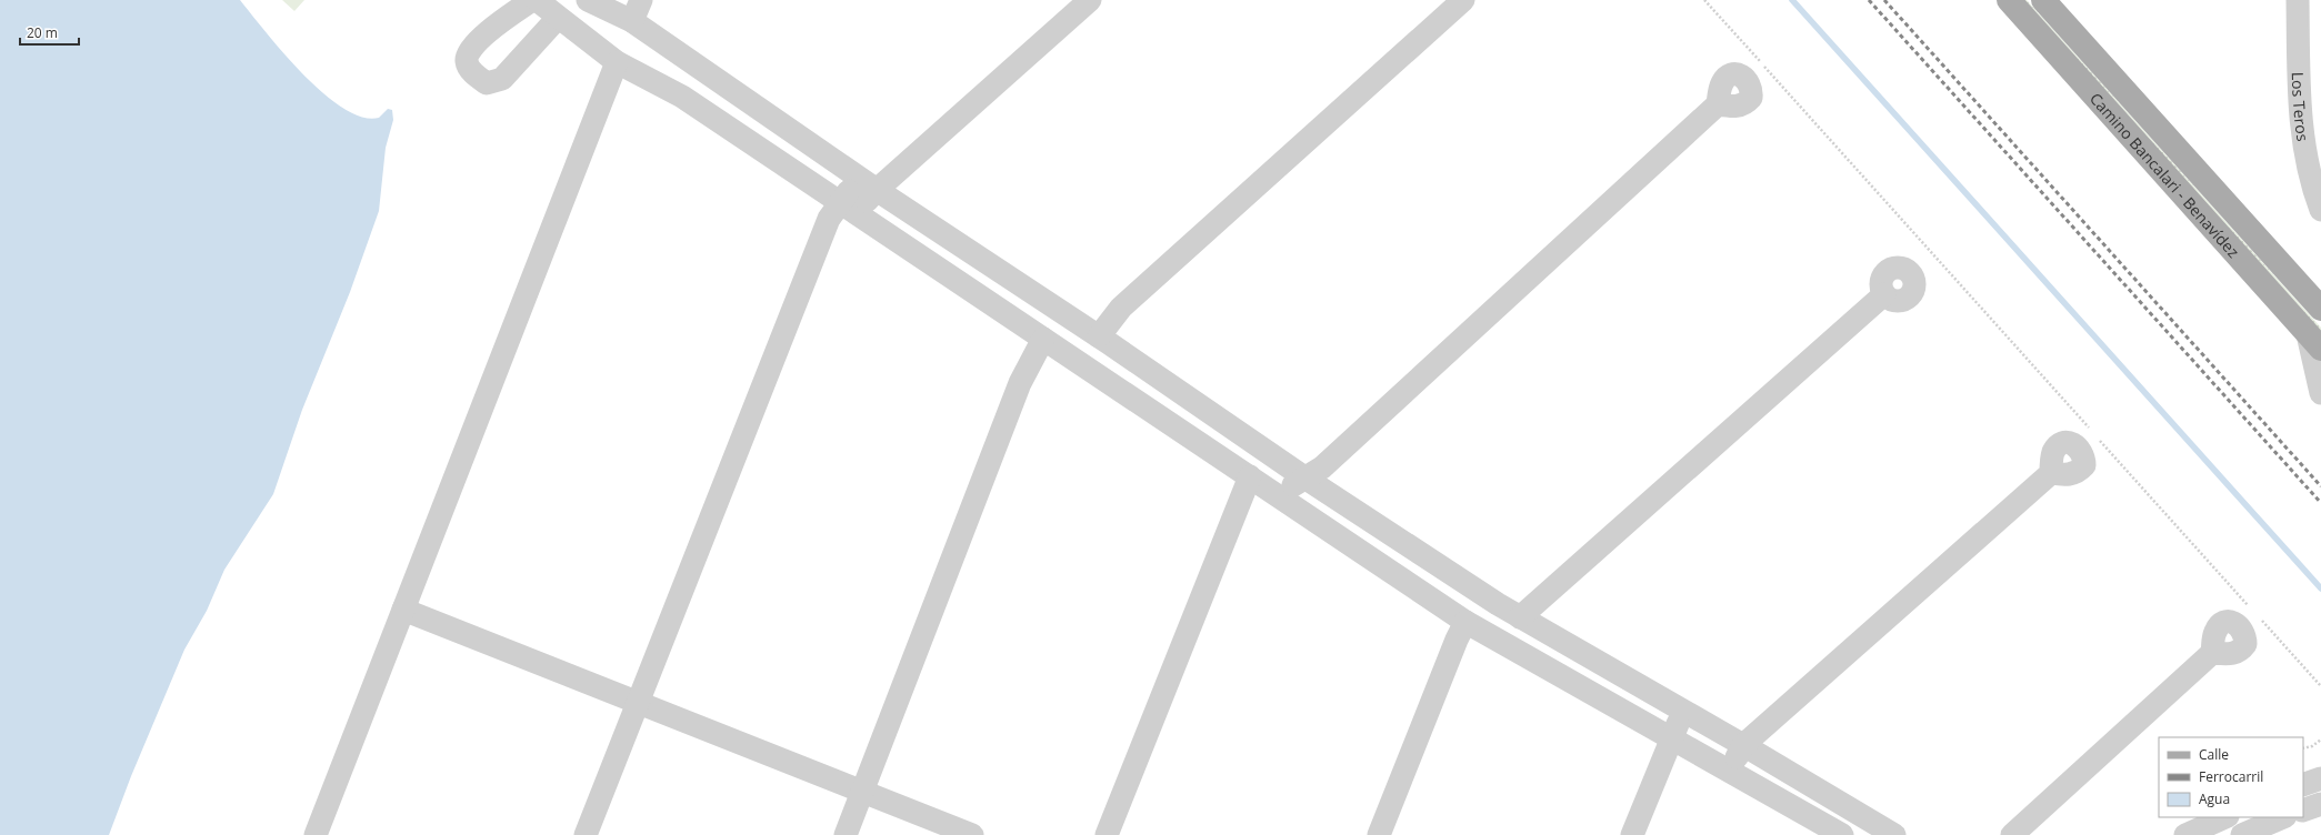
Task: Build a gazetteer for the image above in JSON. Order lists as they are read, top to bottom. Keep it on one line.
{"streets":{"main road":["Camino Bancalari - Benavídez"],"street":["Los Teros"]},"legend":["Calle","Ferrocarril","Agua"],"scale_bar":"20 m"}
